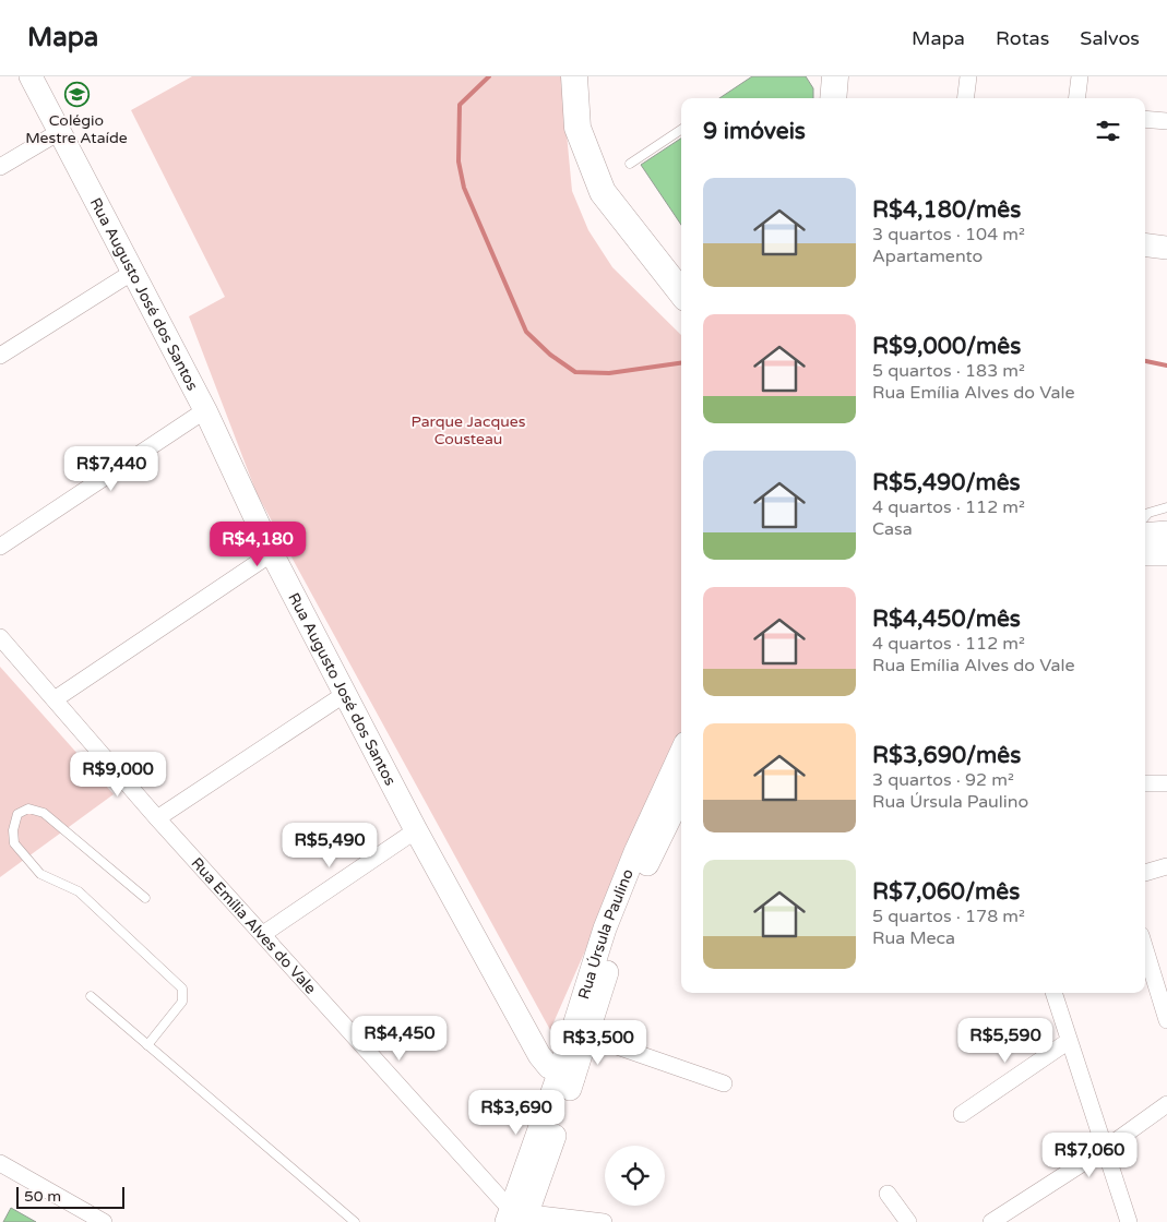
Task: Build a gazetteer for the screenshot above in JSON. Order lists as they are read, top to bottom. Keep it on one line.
{"streets":{"street":["Rua Augusto José dos Santos","Rua Emília Alves do Vale","Rua Úrsula Paulino"]},"crossings":[["Rua Augusto José dos Santos","Rua Úrsula Paulino"],["Rua Emília Alves do Vale","Rua Úrsula Paulino"]],"parks":["Parque Jacques Cousteau"],"places":{"school or university":["Colégio Mestre Ataíde"]},"scale_bar":"50 m","page":{"header":"Mapa","nav":["Mapa","Rotas","Salvos"],"heading":"9 imóveis","list":[{"name":"R$4,180/mês","note":"3 quartos · 104 m² · Apartamento"},{"name":"R$9,000/mês","note":"5 quartos · 183 m² · Rua Emília Alves do Vale"},{"name":"R$5,490/mês","note":"4 quartos · 112 m² · Casa"},{"name":"R$4,450/mês","note":"4 quartos · 112 m² · Rua Emília Alves do Vale"},{"name":"R$3,690/mês","note":"3 quartos · 92 m² · Rua Úrsula Paulino"},{"name":"R$7,060/mês","note":"5 quartos · 178 m² · Rua Meca"}],"price":["R$7,440","R$4,180","R$9,000","R$5,490","R$4,450","R$5,590","R$3,500","R$3,690","R$7,060"],"scale":"50 m"}}
